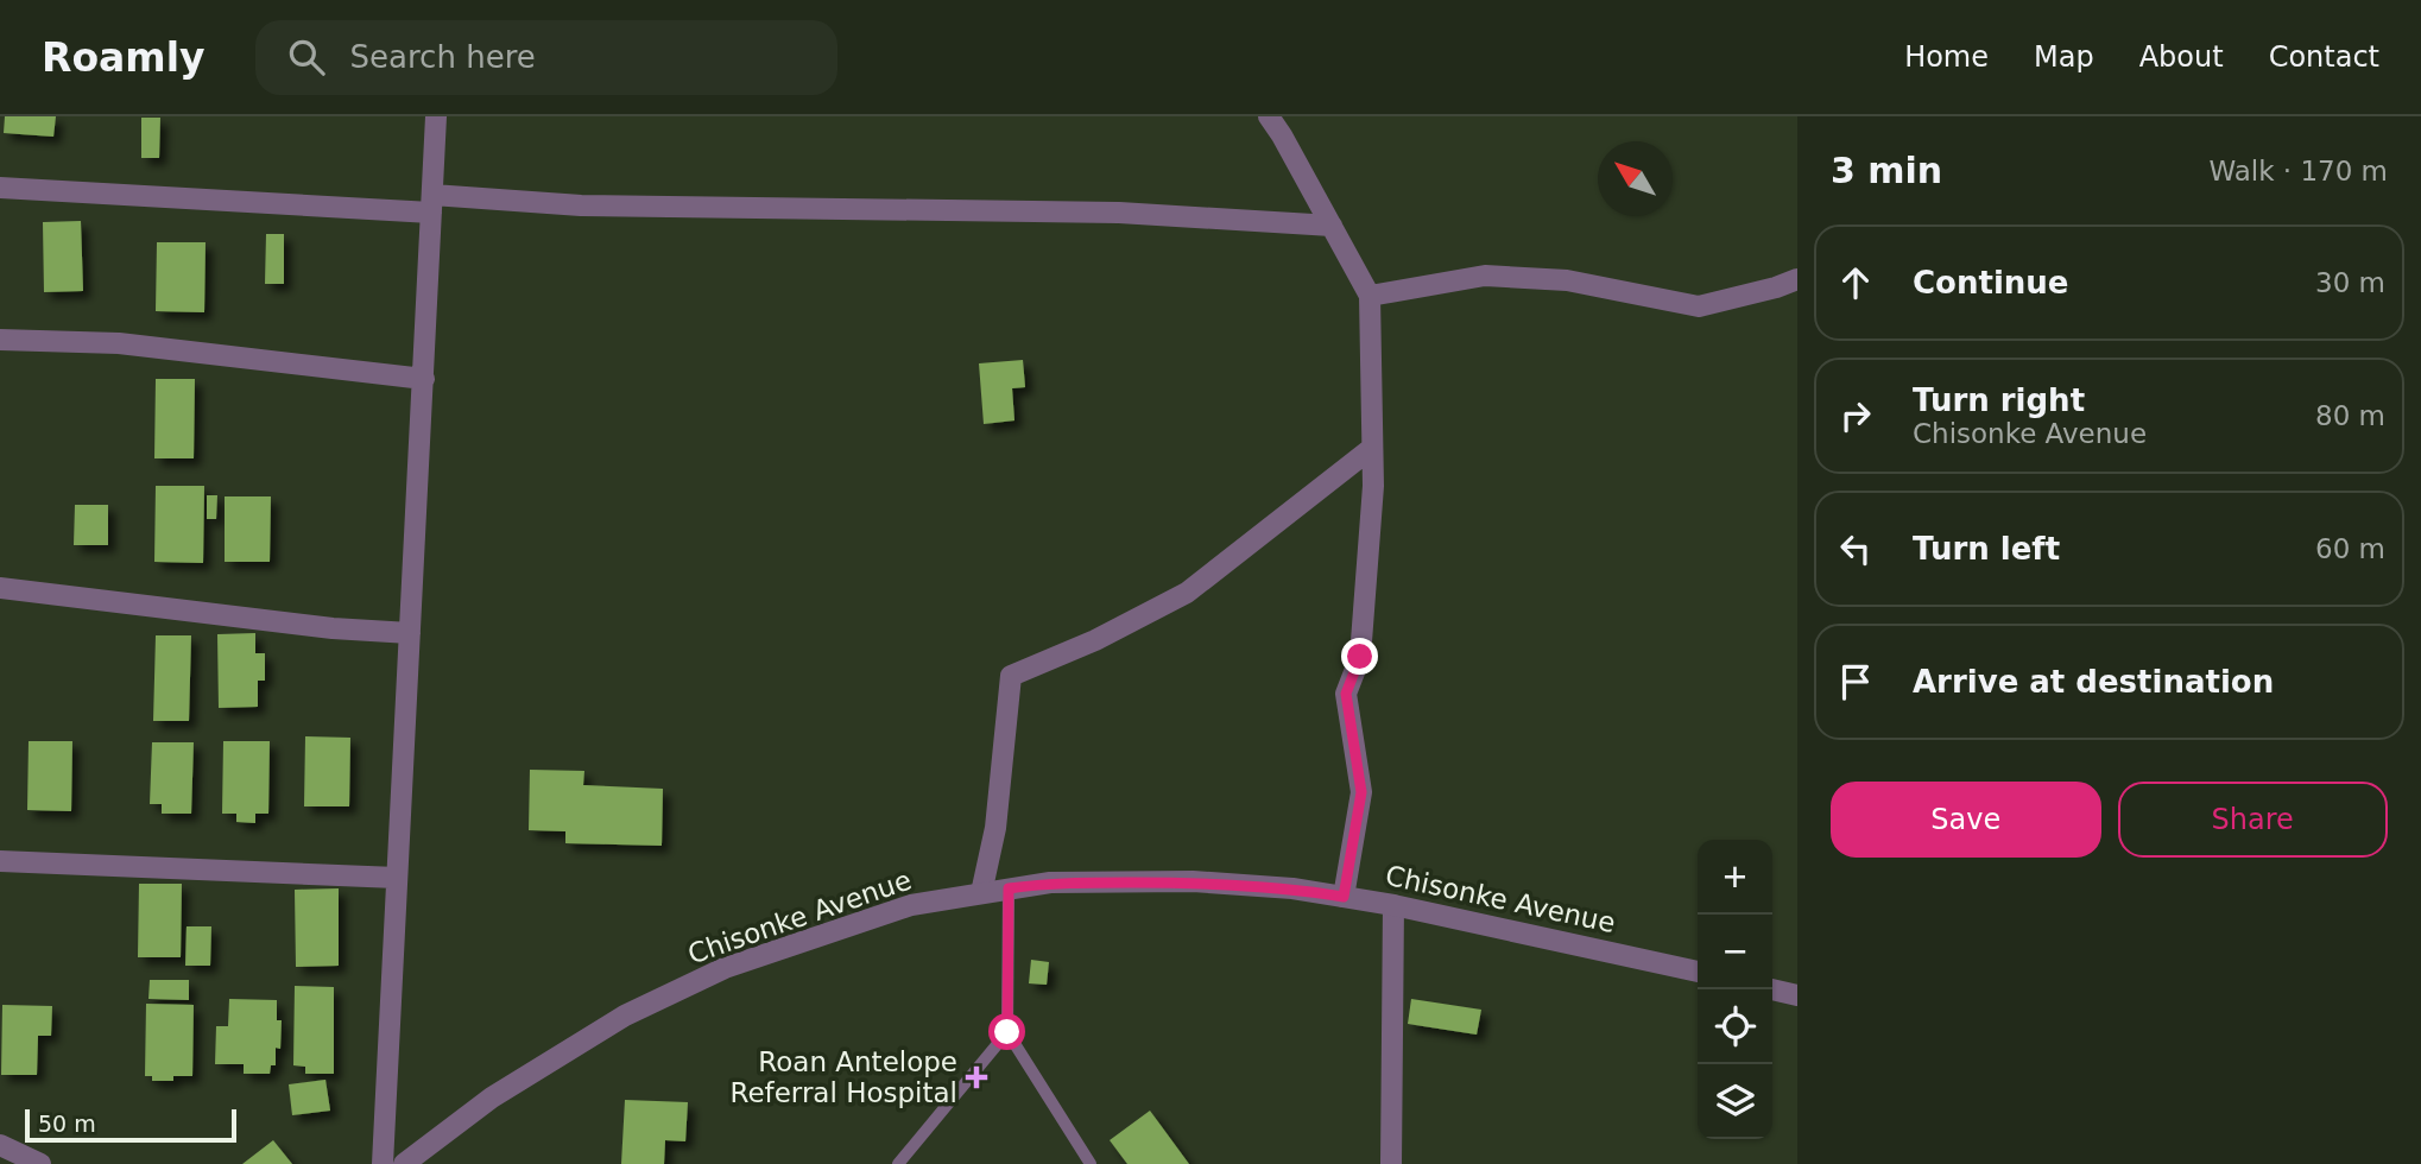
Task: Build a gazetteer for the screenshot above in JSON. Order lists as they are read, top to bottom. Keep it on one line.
{"streets":{"street":["Chisonke Avenue"]},"places":{"health":["Roan Antelope Referral Hospital"]},"scale_bar":"50 m","north":"top left","page":{"header":"Roamly","search":"Search here","nav":["Home","Map","About","Contact"],"heading":["3 min","Walk · 170 m"],"list":[["Continue","30 m"],["Turn right","Chisonke Avenue","80 m"],["Turn left","60 m"],"Arrive at destination"],"buttons":["Save","Share"],"map_buttons":["+","−"],"scale":"50 m"}}
